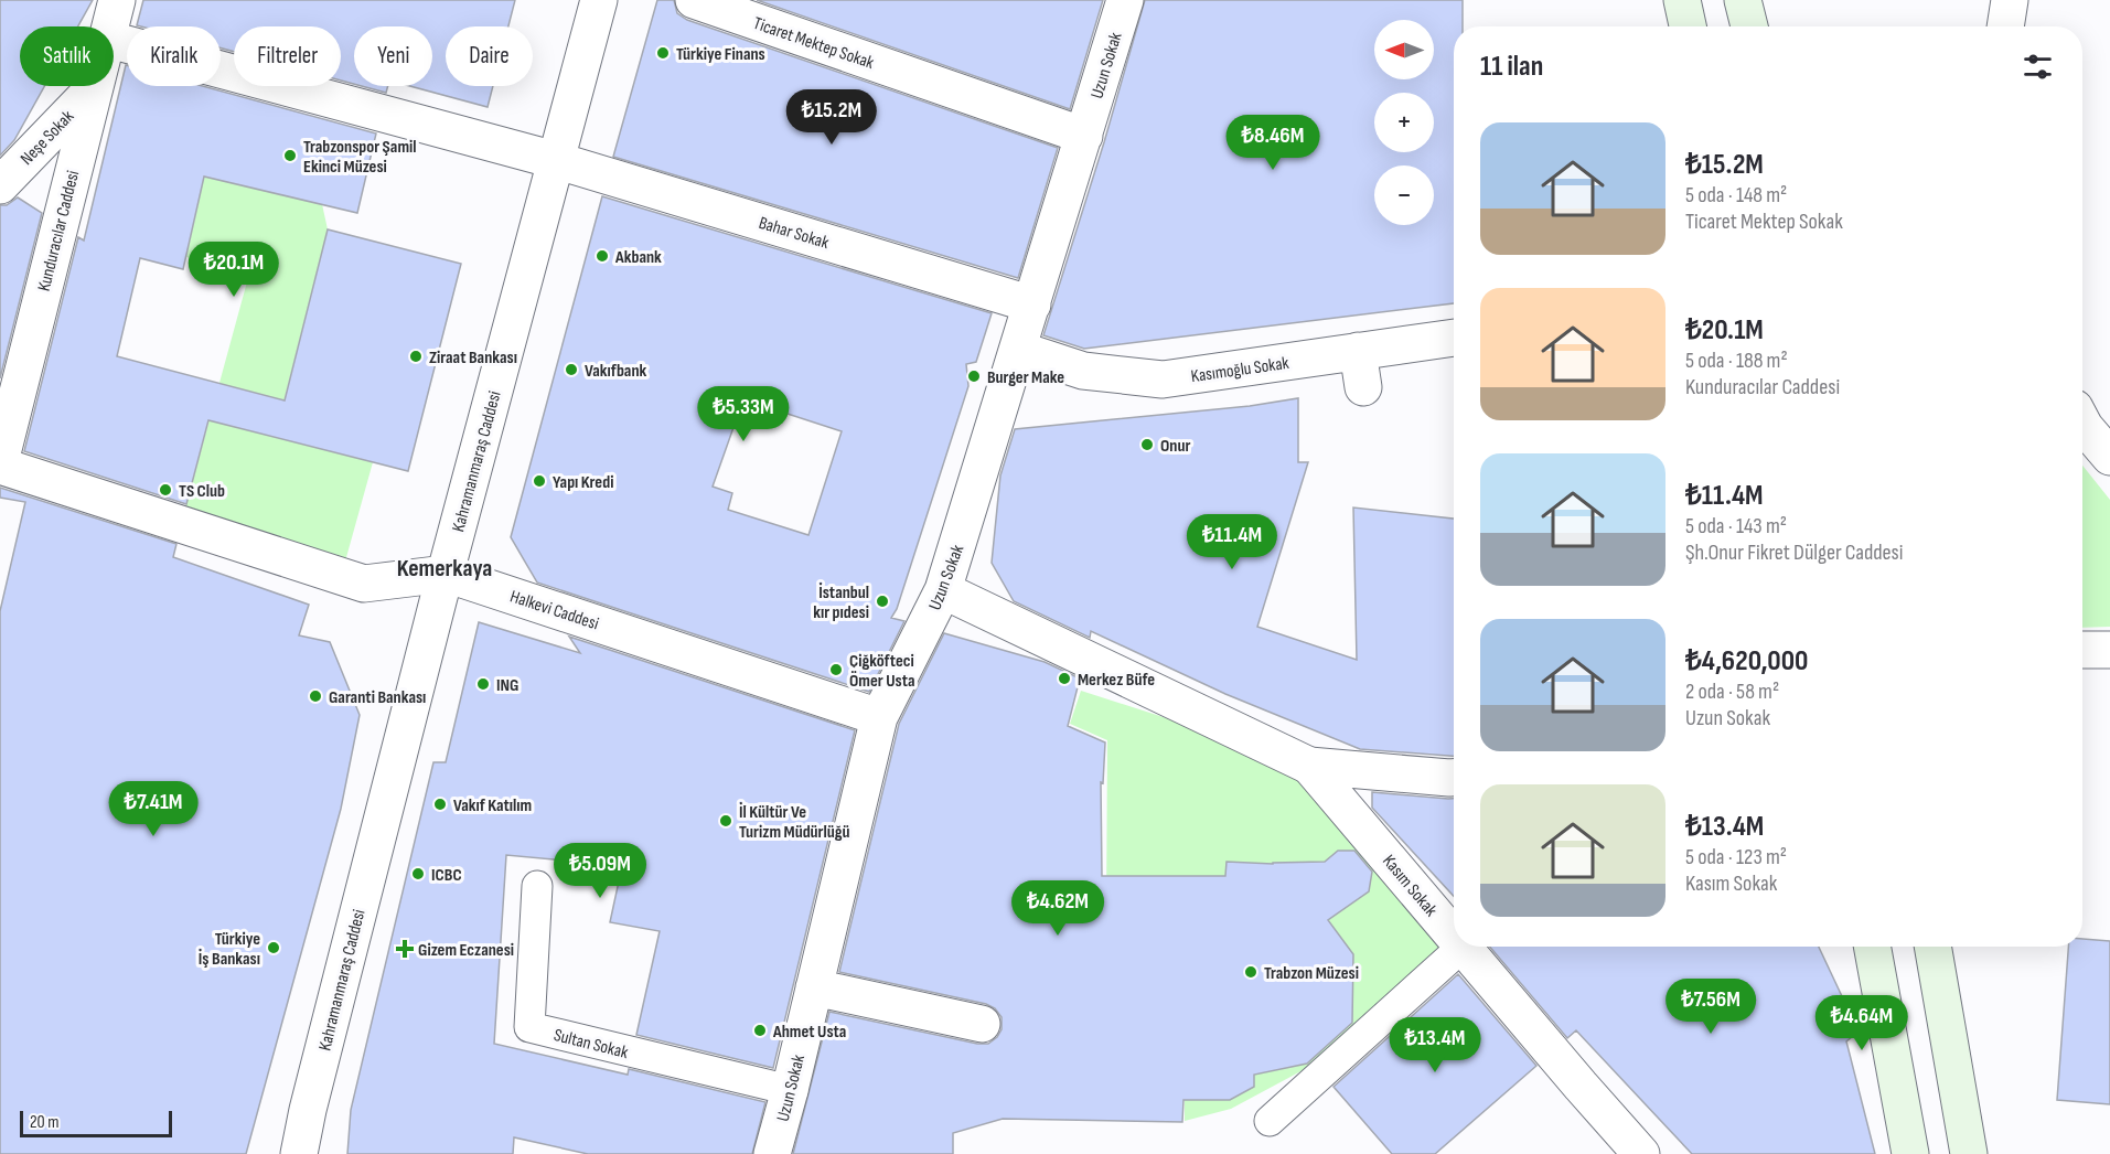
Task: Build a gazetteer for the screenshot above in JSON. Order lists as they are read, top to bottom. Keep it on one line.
{"streets":{"street":["Ticaret Mektep Sokak","Uzun Sokak","Neşe Sokak","Kunduracılar Caddesi","Bahar Sokak","Kasımoğlu Sokak","Kahramanmaraş Caddesi","Halkevi Caddesi","Kasım Sokak"],"lane":["Sultan Sokak"]},"crossings":[["Ticaret Mektep Sokak","Uzun Sokak"],["Uzun Sokak","Bahar Sokak"],["Uzun Sokak","Kasımoğlu Sokak"],["Uzun Sokak","Halkevi Caddesi"],["Uzun Sokak","Sultan Sokak"],["Neşe Sokak","Kunduracılar Caddesi"],["Kunduracılar Caddesi","Halkevi Caddesi"],["Bahar Sokak","Kahramanmaraş Caddesi"],["Kahramanmaraş Caddesi","Halkevi Caddesi"]],"districts":["Kemerkaya"],"places":{"other":["Türkiye Finans","Trabzonspor Şamil Ekinci Müzesi","Akbank","Ziraat Bankası","Vakıfbank","Burger Make","Onur","Yapı Kredi","TS Club","İstanbul kır pıdesi","Çiğköfteci Ömer Usta","Merkez Büfe","ING","Garanti Bankası","Vakıf Katılım","İl Kültür Ve Turizm Müdürlüğü","ICBC","Türkiye İş Bankası","Trabzon Müzesi","Ahmet Usta"],"health":["Gizem Eczanesi"]},"scale_bar":"20 m","north":"left","page":{"map_buttons":["+","−"],"chip":["Satılık","Kiralık","Filtreler","Yeni","Daire"],"heading":"11 ilan","price":["₺15.2M","₺8.46M","₺20.1M","₺5.33M","₺11.4M","₺7.41M","₺5.09M","₺4.62M","₺7.56M","₺4.64M","₺13.4M"],"list":[{"name":"₺15.2M","note":"5 oda · 148 m² · Ticaret Mektep Sokak"},{"name":"₺20.1M","note":"5 oda · 188 m² · Kunduracılar Caddesi"},{"name":"₺11.4M","note":"5 oda · 143 m² · Şh.Onur Fikret Dülger Caddesi"},{"name":"₺4,620,000","note":"2 oda · 58 m² · Uzun Sokak"},{"name":"₺13.4M","note":"5 oda · 123 m² · Kasım Sokak"}],"scale":"20 m"}}
